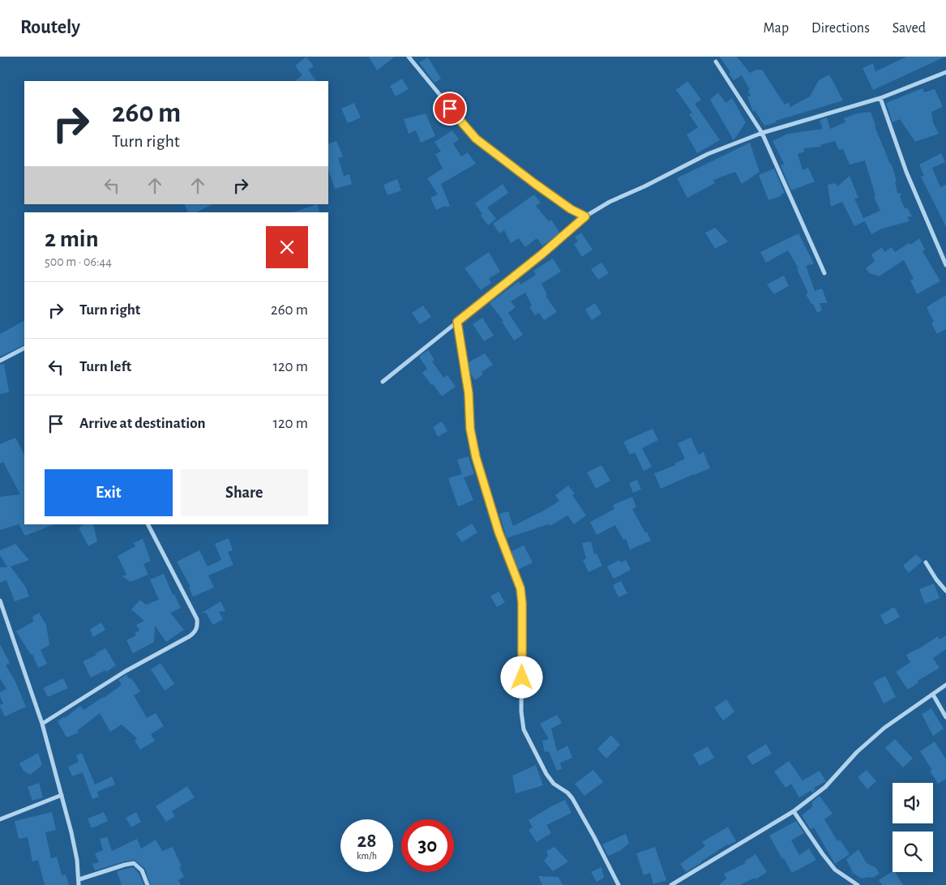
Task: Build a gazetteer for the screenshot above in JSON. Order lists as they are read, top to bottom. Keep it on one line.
{"page":{"header":"Routely","nav":["Map","Directions","Saved"],"turn":["260 m","Turn right"],"heading":["2 min","500 m · 06:44"],"list":[{"name":"Turn right","value":"260 m"},{"name":"Turn left","value":"120 m"},{"name":"Arrive at destination","value":"120 m"}],"buttons":["Exit","Share"],"speed":"28 km/h","limit":"30"}}
